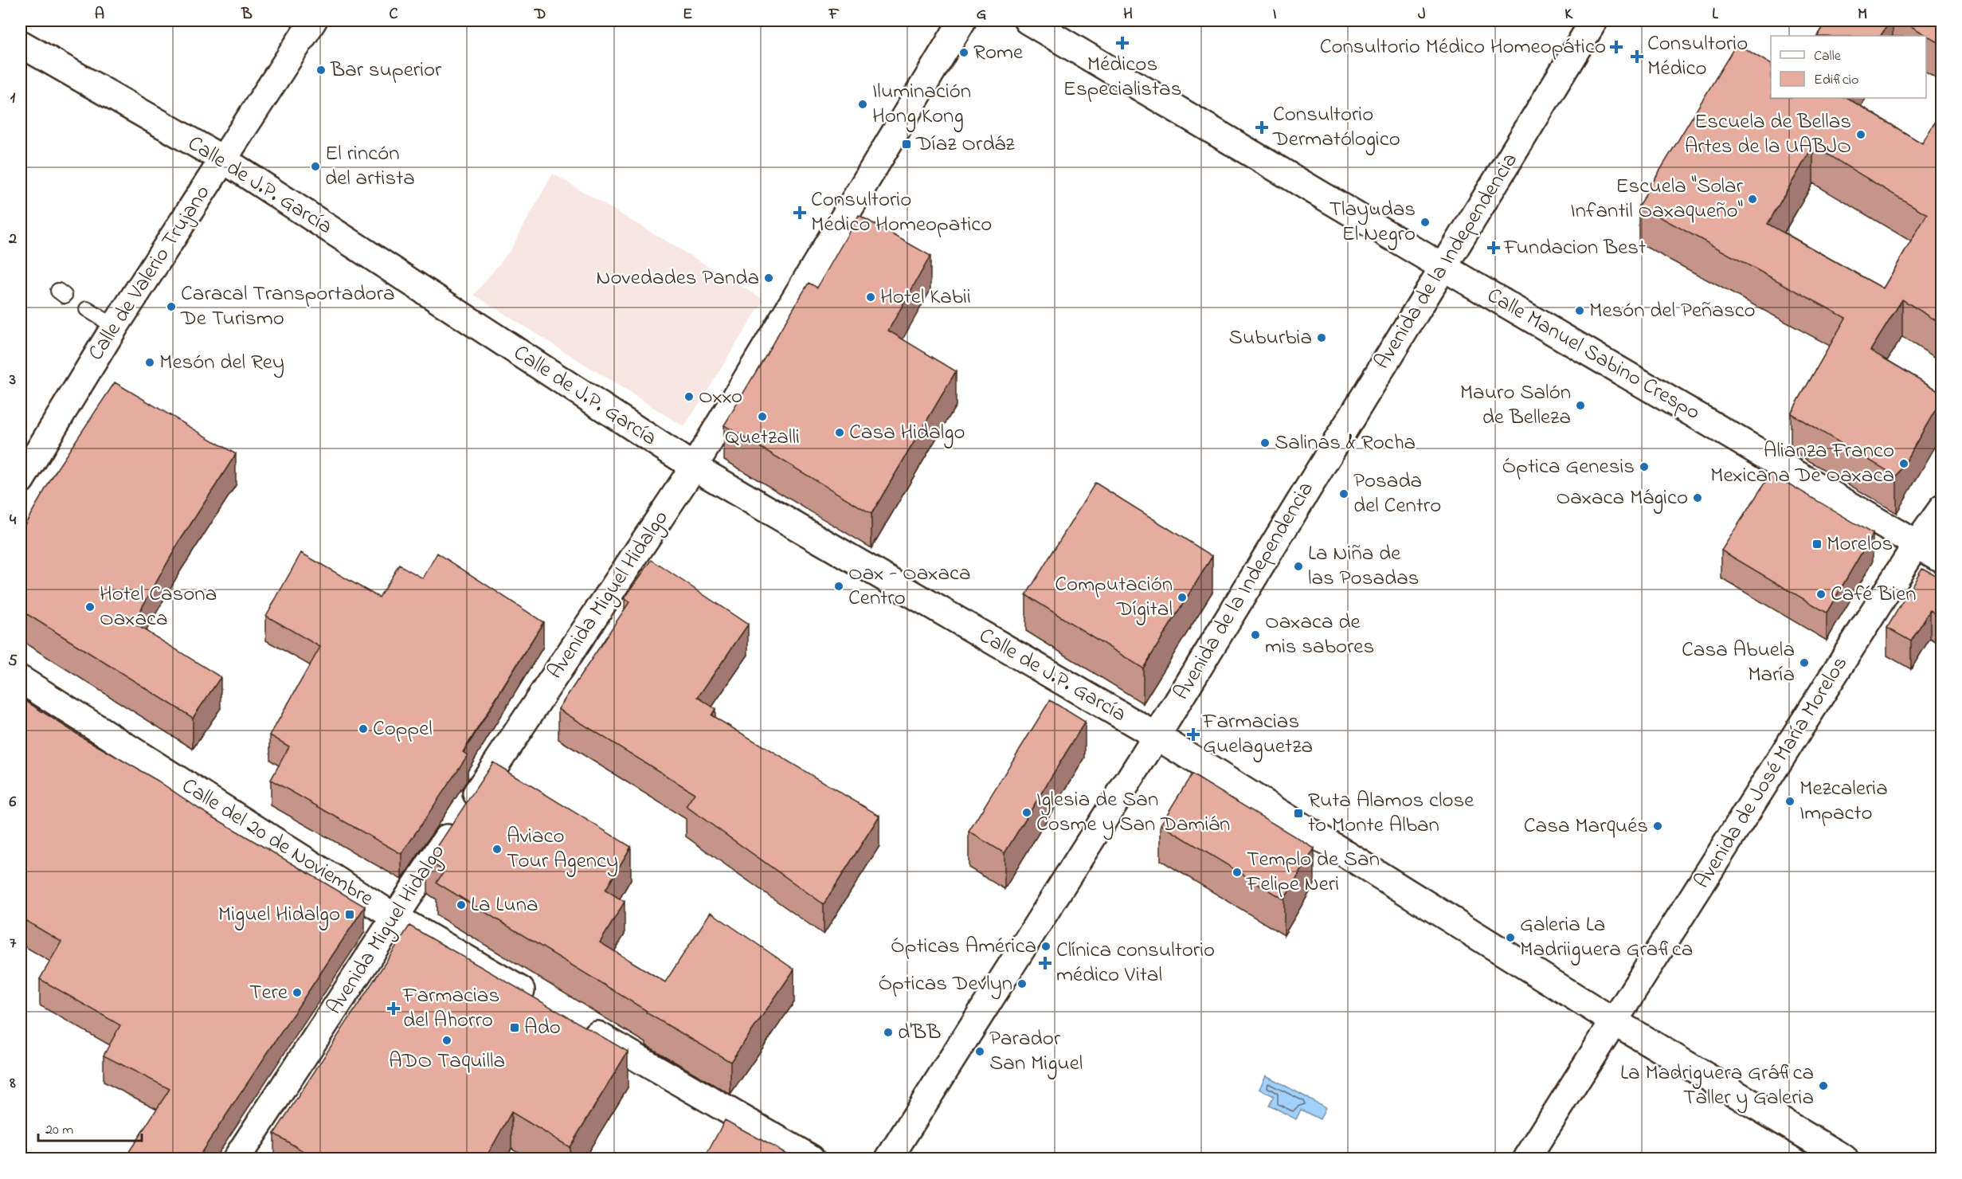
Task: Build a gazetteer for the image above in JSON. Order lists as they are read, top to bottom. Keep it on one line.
{"streets":{"street":["Calle de J.P. García","Avenida de la Independencia","Calle de Valerio Trujano","Calle Manuel Sabino Crespo","Avenida Miguel Hidalgo","Avenida de José María Morelos","Calle del 20 de Noviembre"]},"crossings":[["Calle de J.P. García","Avenida de la Independencia"],["Calle de J.P. García","Calle de Valerio Trujano"],["Calle de J.P. García","Avenida Miguel Hidalgo"],["Calle de J.P. García","Avenida de José María Morelos"],["Avenida de la Independencia","Calle Manuel Sabino Crespo"],["Calle Manuel Sabino Crespo","Avenida de José María Morelos"],["Avenida Miguel Hidalgo","Calle del 20 de Noviembre"]],"places":{"health":["Médicos Especialistas","Consultorio Médico Homeopático","Consultorio Médico","Consultorio Dermatólogico","Consultorio Médico Homeopatico","Fundacion Best","Farmacias Guelaguetza","Clínica consultorio médico Vital","Farmacias del Ahorro"],"other":["Rome","Bar superior","Iluminación Hong Kong","Escuela de Bellas Artes de la UABJO","El rincón del artista","Escuela \"Solar Infantil Oaxaqueño\"","Tlayudas El Negro","Novedades Panda","Hotel Kabii","Caracal Transportadora De Turismo","Mesón del Peñasco","Suburbia","Mesón del Rey","Oxxo","Mauro Salón de Belleza","Quetzalli","Casa Hidalgo","Salinas & Rocha","Alianza Franco Mexicana De Oaxaca","Óptica Genesis","Posada del Centro","Oaxaca Mágico","La Niña de las Posadas","Oax - Oaxaca Centro","Café Bien","Computación Dígital","Hotel Casona Oaxaca","Oaxaca de mis sabores","Casa Abuela María","Coppel","Mezcaleria Impacto","Iglesia de San Cosme y San Damián","Casa Marqués","Aviaco Tour Agency","Templo de San Felipe Neri","La Luna","Galeria La Madriiguera Grafica","Ópticas América","Ópticas Devlyn","Tere","d'BB","ADO Taquilla","Parador San Miguel","La Madriguera Gráfica Taller y Galeria"],"transit":["Díaz Ordáz","Morelos","Ruta Alamos close to Monte Alban","Miguel Hidalgo","Ado"]},"legend":["Calle","Edificio"],"scale_bar":"20 m","grid":{"columns":["A","B","C","D","E","F","G","H","I","J","K","L","M"],"rows":["1","2","3","4","5","6","7","8"]}}
